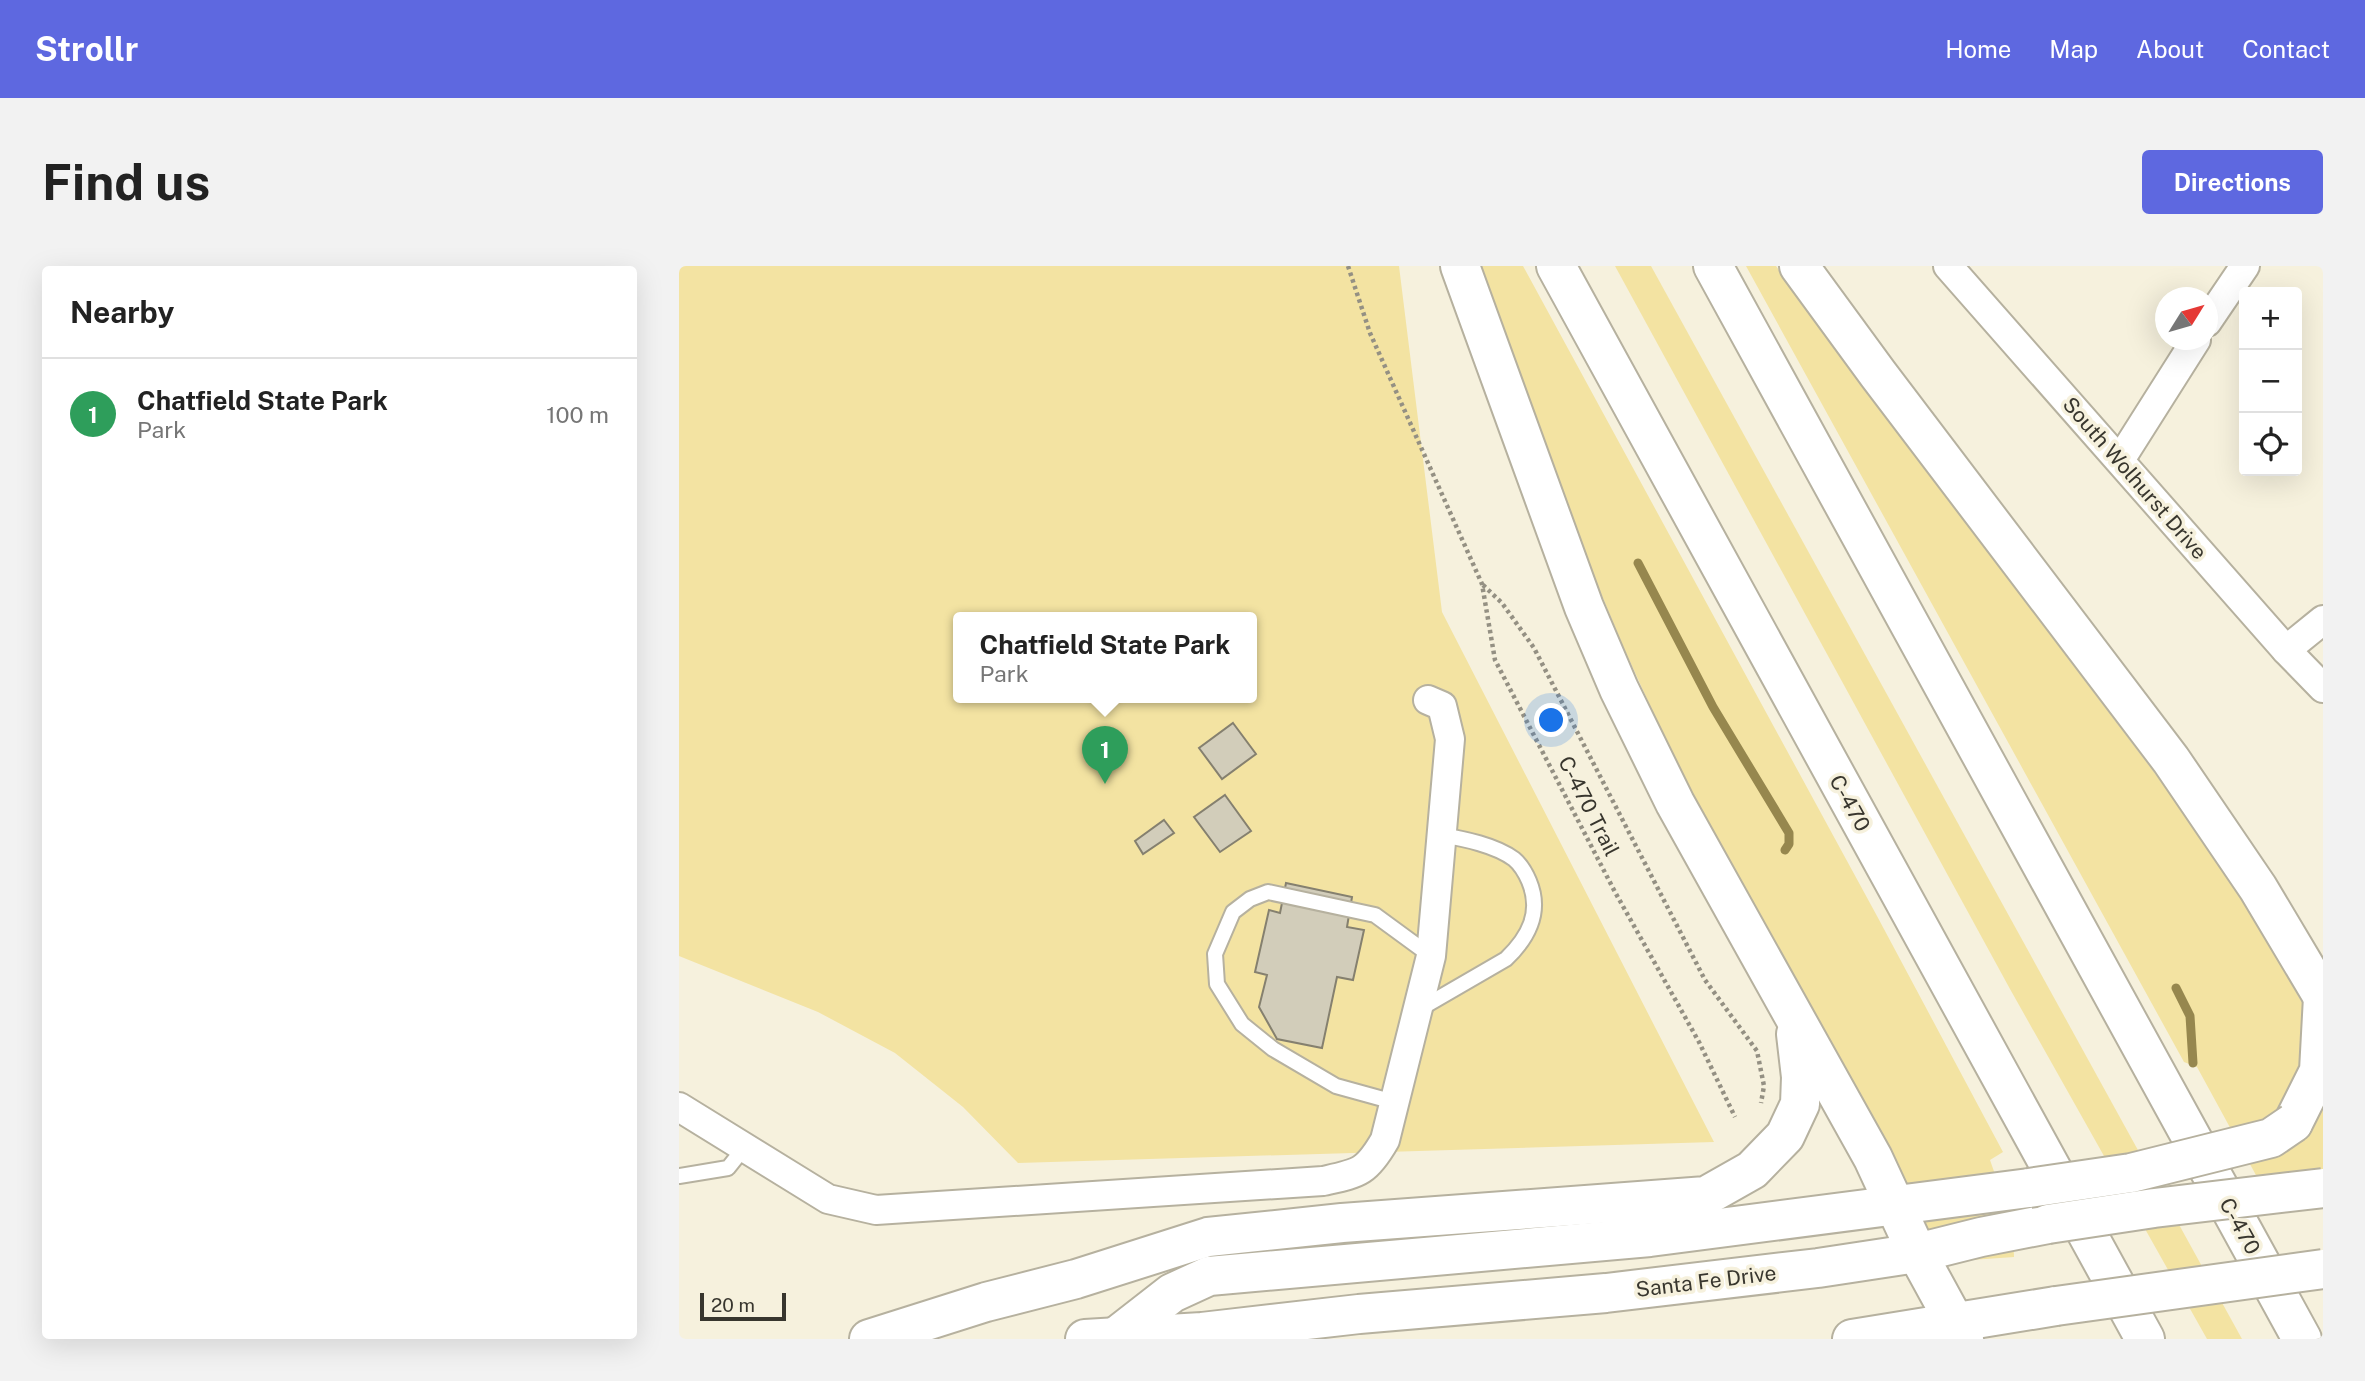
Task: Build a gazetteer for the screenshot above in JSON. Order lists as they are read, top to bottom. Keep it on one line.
{"streets":{"highway":["C-470","Santa Fe Drive"],"street":["South Wolhurst Drive"],"path":["C-470 Trail"]},"scale_bar":"20 m","north":"top right","page":{"header":"Strollr","nav":["Home","Map","About","Contact"],"buttons":"Directions","title":"Find us","heading":"Nearby","map_buttons":["+","−"],"list":[{"mark":"1","name":"Chatfield State Park","note":"Park","value":"100 m"}],"popup":["Chatfield State Park","Park"],"pins":"1","scale":"20 m"}}
